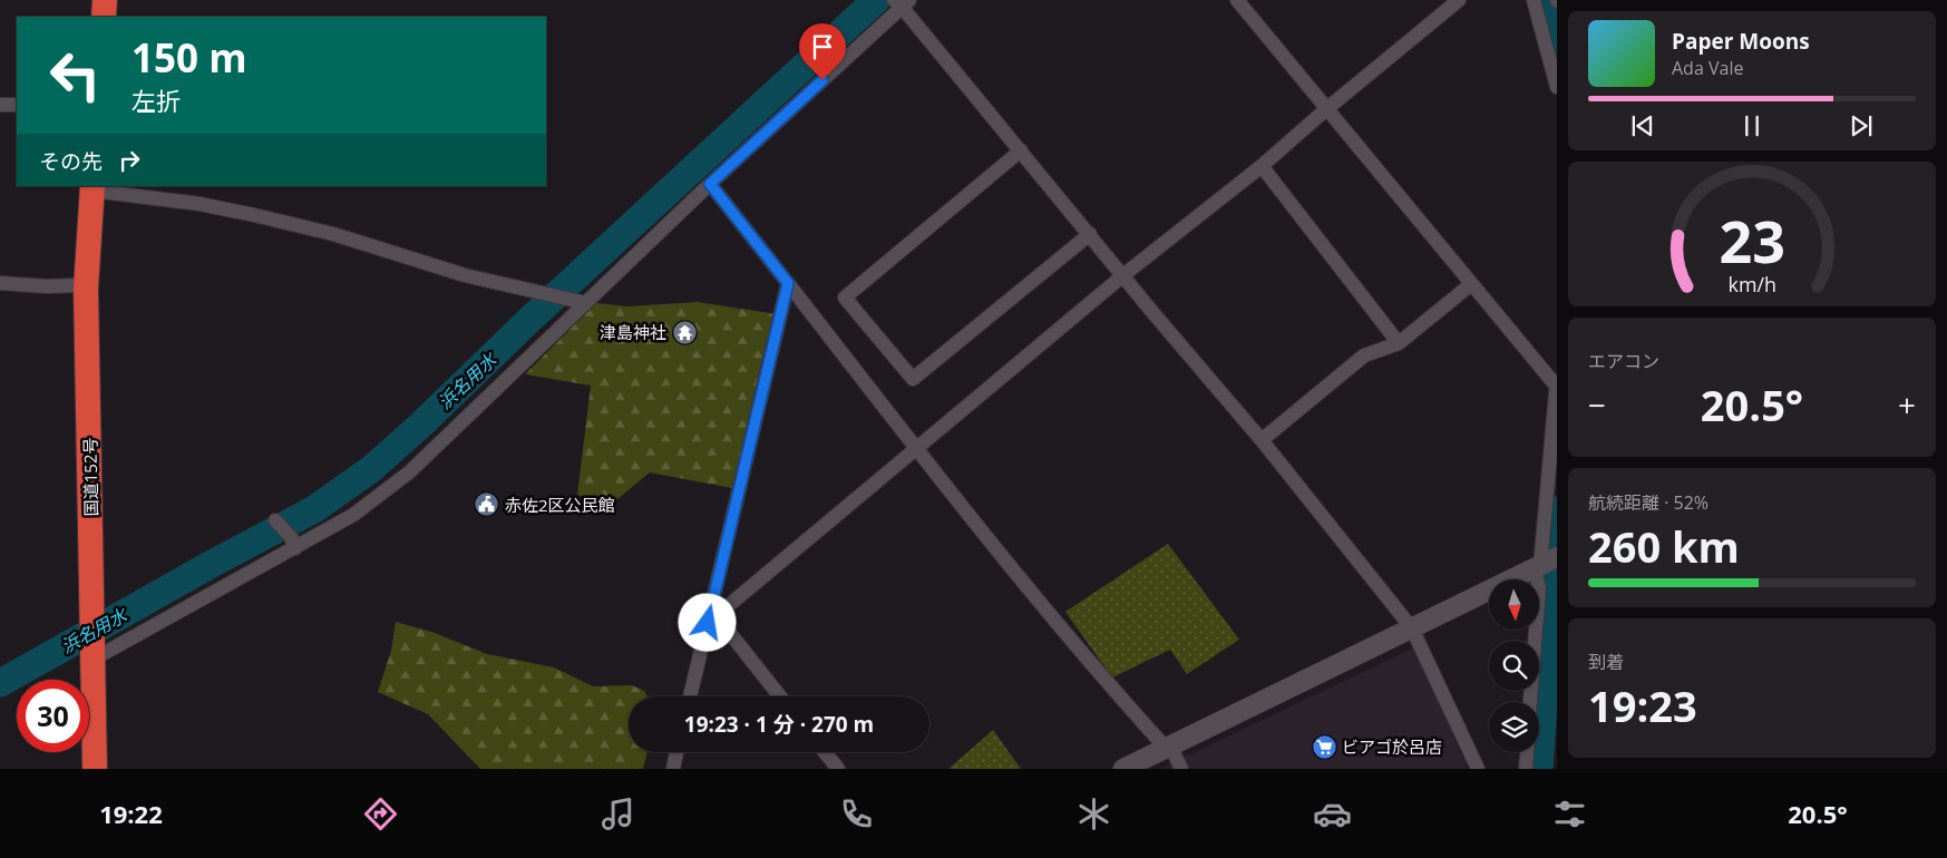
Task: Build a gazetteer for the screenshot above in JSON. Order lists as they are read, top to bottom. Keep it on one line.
{"streets":{"highway":["国道152号"]},"water":["浜名用水"],"places":{"temple":["津島神社"],"public building":["赤佐2区公民館"],"supermarket":["ビアゴ於呂店"]},"north":"bottom","page":{"turn":["150 m","左折"],"song":["Paper Moons","Ada Vale"],"then":"その先","tile":["エアコン",["航続距離 · 52%","260 km"],["到着","19:23"]],"heat":["−","20.5°","+"],"limit":"30","trip":"19:23 · 1 分 · 270 m","tabs":["19:22","20.5°"],"gauge":["23","km/h"]}}
